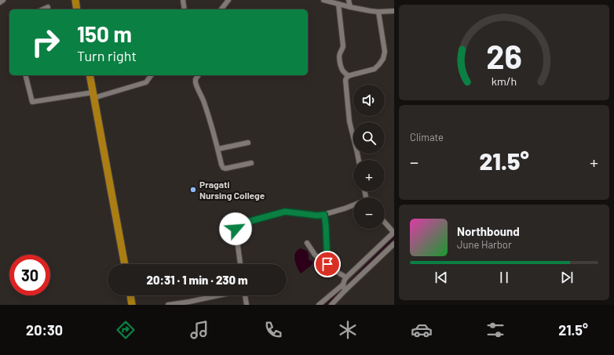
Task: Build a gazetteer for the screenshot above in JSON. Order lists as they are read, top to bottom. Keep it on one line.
{"places":["Pragati Nursing College"],"page":{"turn":["150 m","Turn right"],"map_buttons":["+","−"],"tile":"Climate","heat":["−","21.5°","+"],"song":["Northbound","June Harbor"],"limit":"30","trip":"20:31 · 1 min · 230 m","tabs":["20:30","21.5°"],"gauge":["26","km/h"]}}
